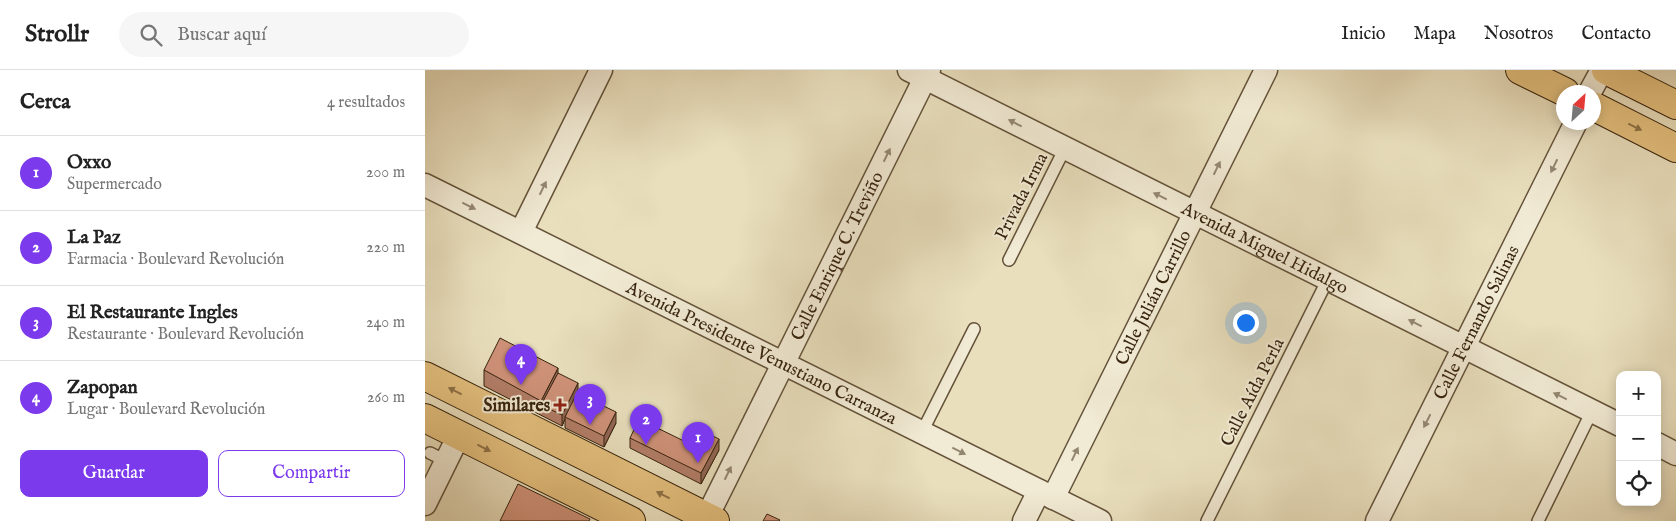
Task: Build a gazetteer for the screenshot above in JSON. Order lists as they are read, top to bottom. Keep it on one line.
{"streets":{"street":["Avenida Miguel Hidalgo","Calle Enrique C. Treviño","Calle Julián Carrillo","Calle Fernando Salinas","Avenida Presidente Venustiano Carranza"],"lane":["Privada Irma","Calle Aída Perla"]},"crossings":[["Privada Irma","Avenida Miguel Hidalgo"],["Avenida Miguel Hidalgo","Calle Enrique C. Treviño"],["Avenida Miguel Hidalgo","Calle Julián Carrillo"],["Avenida Miguel Hidalgo","Calle Fernando Salinas"],["Avenida Miguel Hidalgo","Calle Aída Perla"],["Calle Enrique C. Treviño","Avenida Presidente Venustiano Carranza"],["Calle Julián Carrillo","Avenida Presidente Venustiano Carranza"]],"one_way":["Avenida Miguel Hidalgo","Calle Enrique C. Treviño","Calle Julián Carrillo","Calle Fernando Salinas"],"places":{"health":["Similares"]},"north":"top right","page":{"header":"Strollr","search":"Buscar aquí","nav":["Inicio","Mapa","Nosotros","Contacto"],"heading":["Cerca","4 resultados"],"list":[{"mark":"1","name":"Oxxo","note":"Supermercado","value":"200 m"},{"mark":"2","name":"La Paz","note":"Farmacia · Boulevard Revolución","value":"220 m"},{"mark":"3","name":"El Restaurante Ingles","note":"Restaurante · Boulevard Revolución","value":"240 m"},{"mark":"4","name":"Zapopan","note":"Lugar · Boulevard Revolución","value":"260 m"}],"pins":["4","3","2","1"],"map_buttons":["+","−"],"buttons":["Guardar","Compartir"]}}
